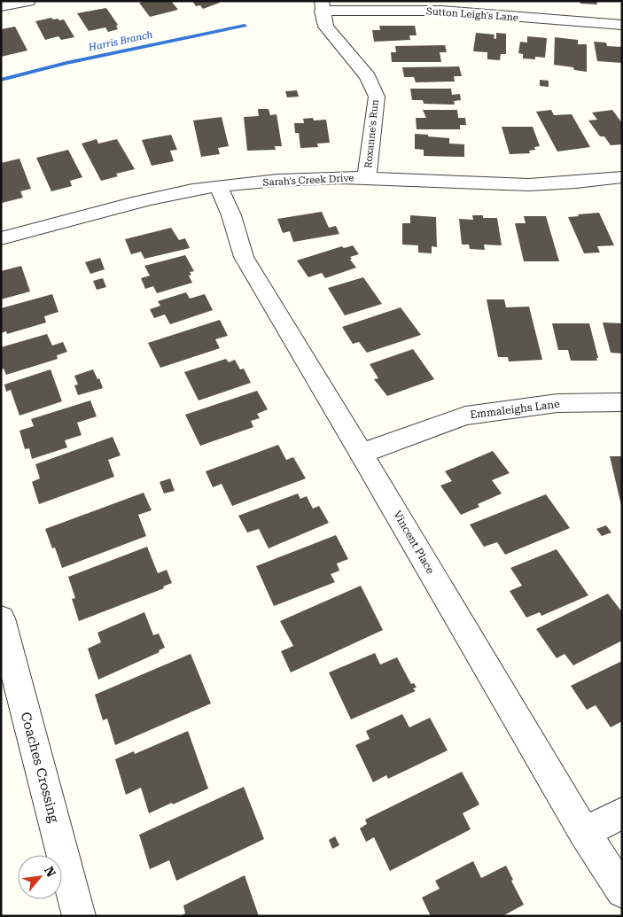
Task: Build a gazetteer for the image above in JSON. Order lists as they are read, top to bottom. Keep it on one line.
{"streets":{"street":["Sutton Leigh's Lane","Roxanne's Run","Sarah's Creek Drive","Emmaleighs Lane","Vincent Place","Coaches Crossing"]},"crossings":[["Sutton Leigh's Lane","Roxanne's Run"],["Roxanne's Run","Sarah's Creek Drive"],["Sarah's Creek Drive","Vincent Place"],["Emmaleighs Lane","Vincent Place"]],"water":["Harris Branch"],"north":"top right"}
